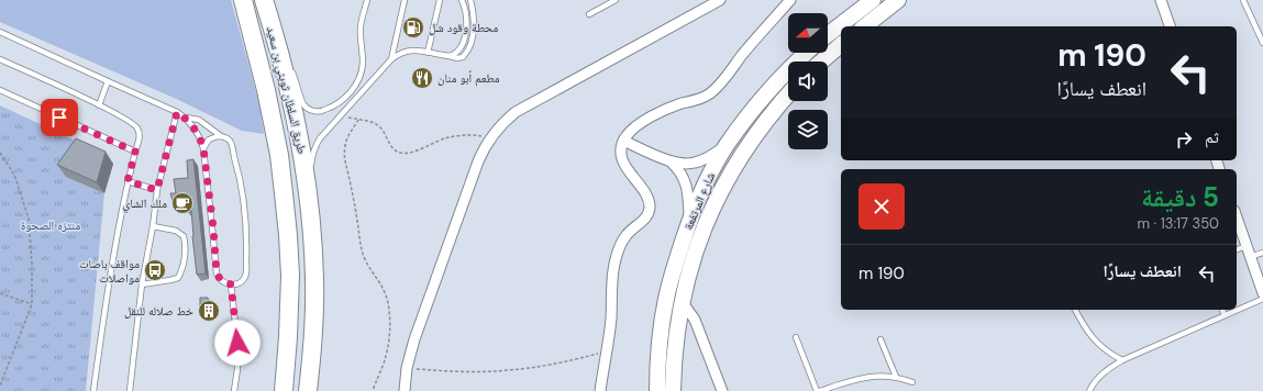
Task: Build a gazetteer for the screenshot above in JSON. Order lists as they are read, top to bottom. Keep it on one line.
{"streets":{"highway":["طريق السلطان ثويني بن سعيد"],"main road":["شارع المرتفعة"]},"parks":["منتزه الصحوة"],"places":{"fuel station":["محطة وقود شل"],"restaurant":["مطعم أبو منان"],"cafe":["ملك الشاي"],"bus stop":["مواقف باصات مواصلات"],"building":["خط صلاله للنقل"]},"north":"left","page":{"turn":["190 m","انعطف يسارًا"],"then":"ثم","heading":["5 دقيقة","350 m · 13:17"],"list":[{"name":"انعطف يسارًا","value":"190 m"}]}}
